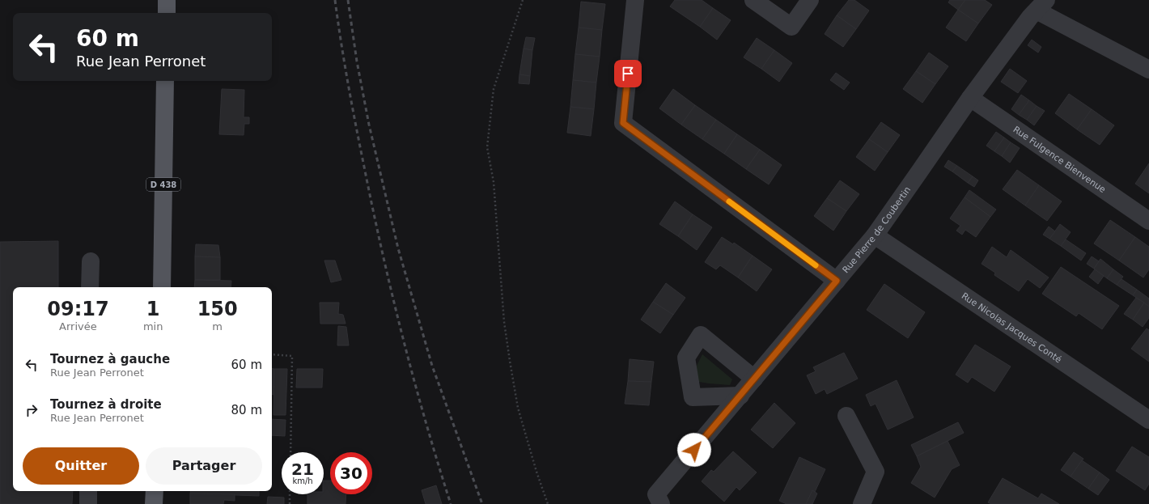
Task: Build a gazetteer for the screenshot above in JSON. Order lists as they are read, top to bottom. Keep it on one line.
{"streets":{"main road":["D 438"],"street":["Rue Fulgence Bienvenue","Rue Pierre de Coubertin","Rue Nicolas Jacques Conté"]},"crossings":[["Rue Fulgence Bienvenue","Rue Pierre de Coubertin"],["Rue Pierre de Coubertin","Rue Nicolas Jacques Conté"]],"page":{"turn":["60 m","Rue Jean Perronet"],"eta":["09:17","Arrivée","1","min","150","m"],"list":[{"name":"Tournez à gauche","note":"Rue Jean Perronet","value":"60 m"},{"name":"Tournez à droite","note":"Rue Jean Perronet","value":"80 m"}],"buttons":["Quitter","Partager"],"speed":"21 km/h","limit":"30"}}
